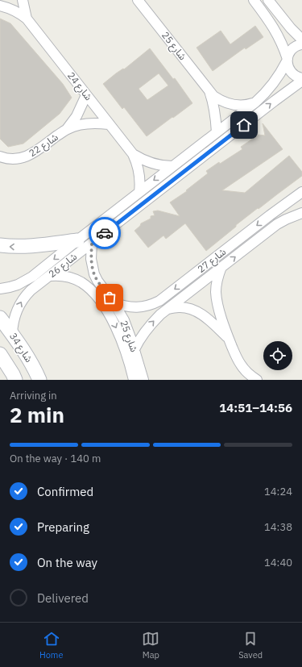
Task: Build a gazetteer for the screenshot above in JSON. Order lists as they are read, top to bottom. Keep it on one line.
{"streets":{"street":["شارع 25","شارع 24","شارع 22","شارع 27","شارع 26","شارع 34"]},"crossings":[["شارع 25","شارع 27"],["شارع 25","شارع 26"],["شارع 24","شارع 22"],["شارع 24","شارع 26"],["شارع 26","شارع 34"]],"page":{"heading":["2 min","Arriving in","14:51–14:56"],"bar":"On the way · 140 m","list":[["Confirmed","14:24"],["Preparing","14:38"],["On the way","14:40"],"Delivered"],"tabs":["Home","Map","Saved"]}}
